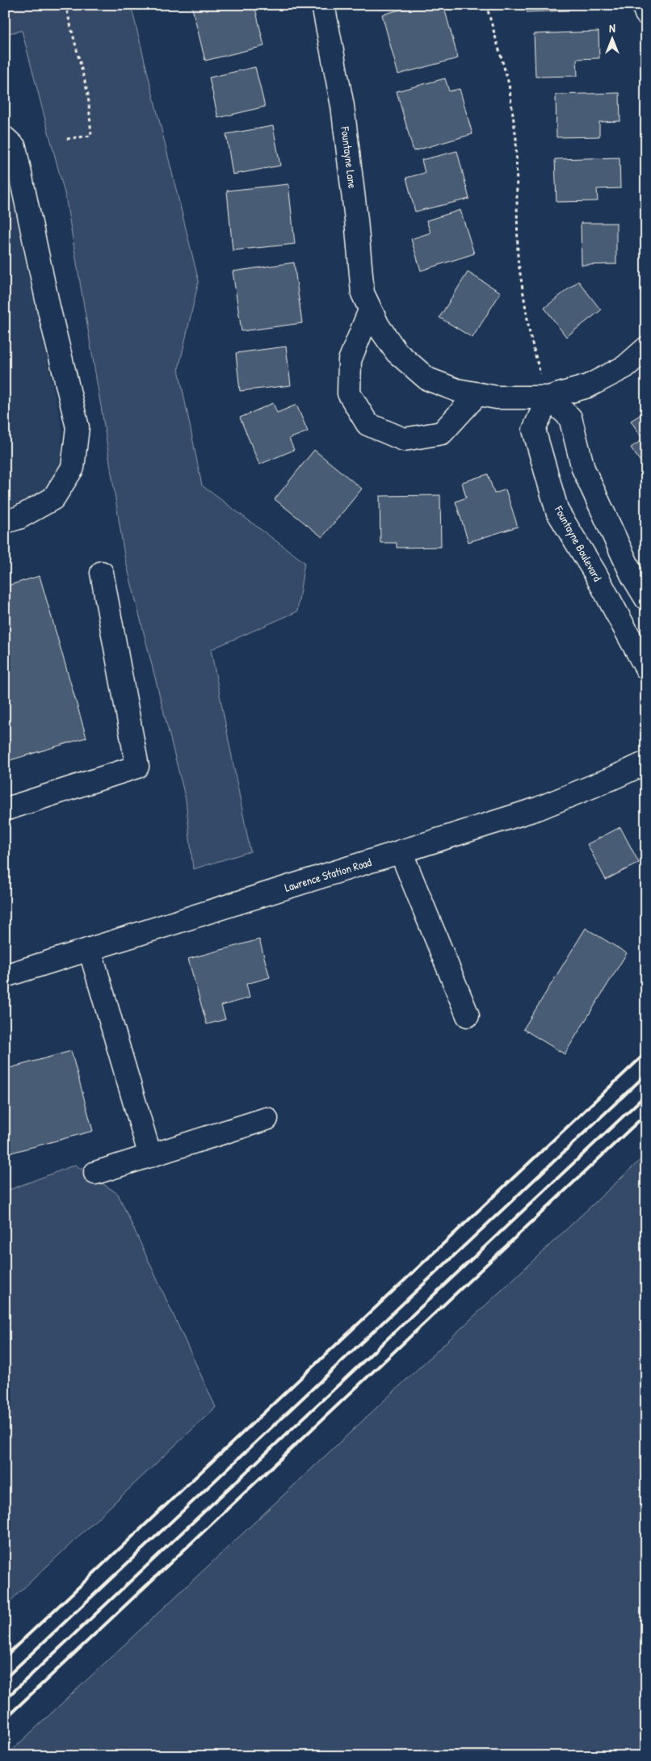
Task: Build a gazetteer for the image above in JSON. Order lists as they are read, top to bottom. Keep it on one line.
{"streets":{"street":["Fountayne Lane","Fountayne Boulevard","Lawrence Station Road"]},"crossings":[["Fountayne Lane","Fountayne Boulevard"]],"north":"top"}
